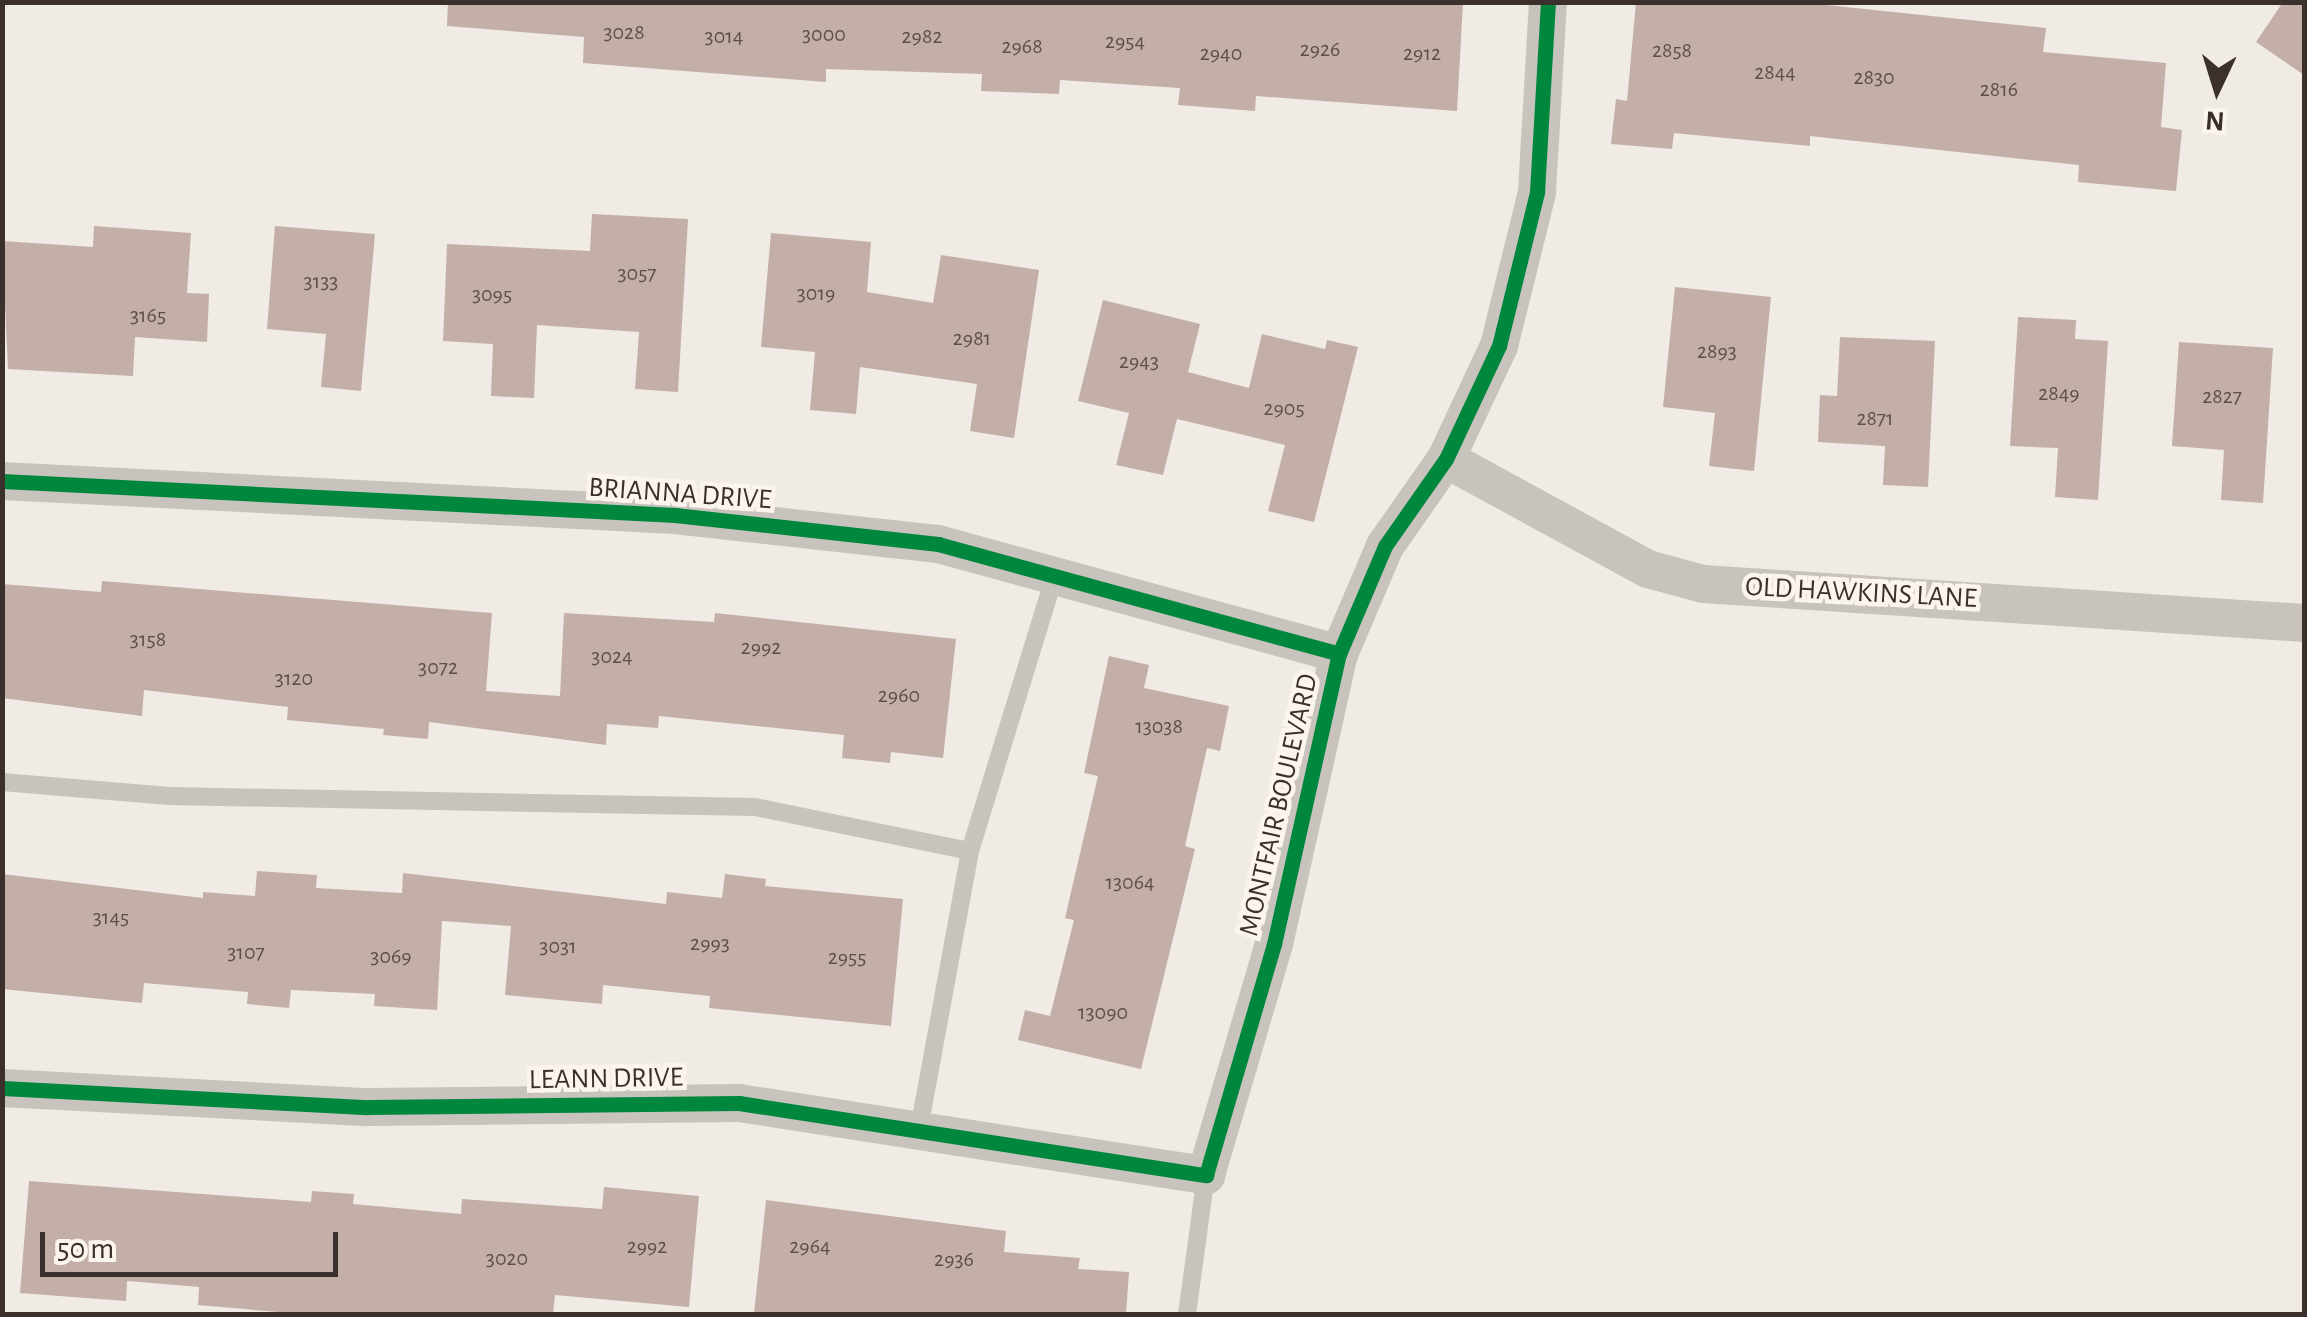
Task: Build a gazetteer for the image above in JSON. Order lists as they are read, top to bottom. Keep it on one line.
{"streets":{"street":["BRIANNA DRIVE","OLD HAWKINS LANE","MONTFAIR BOULEVARD","LEANN DRIVE"]},"crossings":[["BRIANNA DRIVE","MONTFAIR BOULEVARD"],["OLD HAWKINS LANE","MONTFAIR BOULEVARD"],["MONTFAIR BOULEVARD","LEANN DRIVE"]],"house_numbers":["3028","3000","3014","2982","2954","2968","2926","2858","2940","2912","2844","2830","2816","3057","3133","3019","3095","3165","2981","2893","2943","2849","2827","2905","2871","3158","2992","3024","3072","3120","2960","13038","13064","3145","2993","3031","3107","3069","2955","13090","2992","2964","3020","2936"],"scale_bar":"50 m","north":"bottom"}
